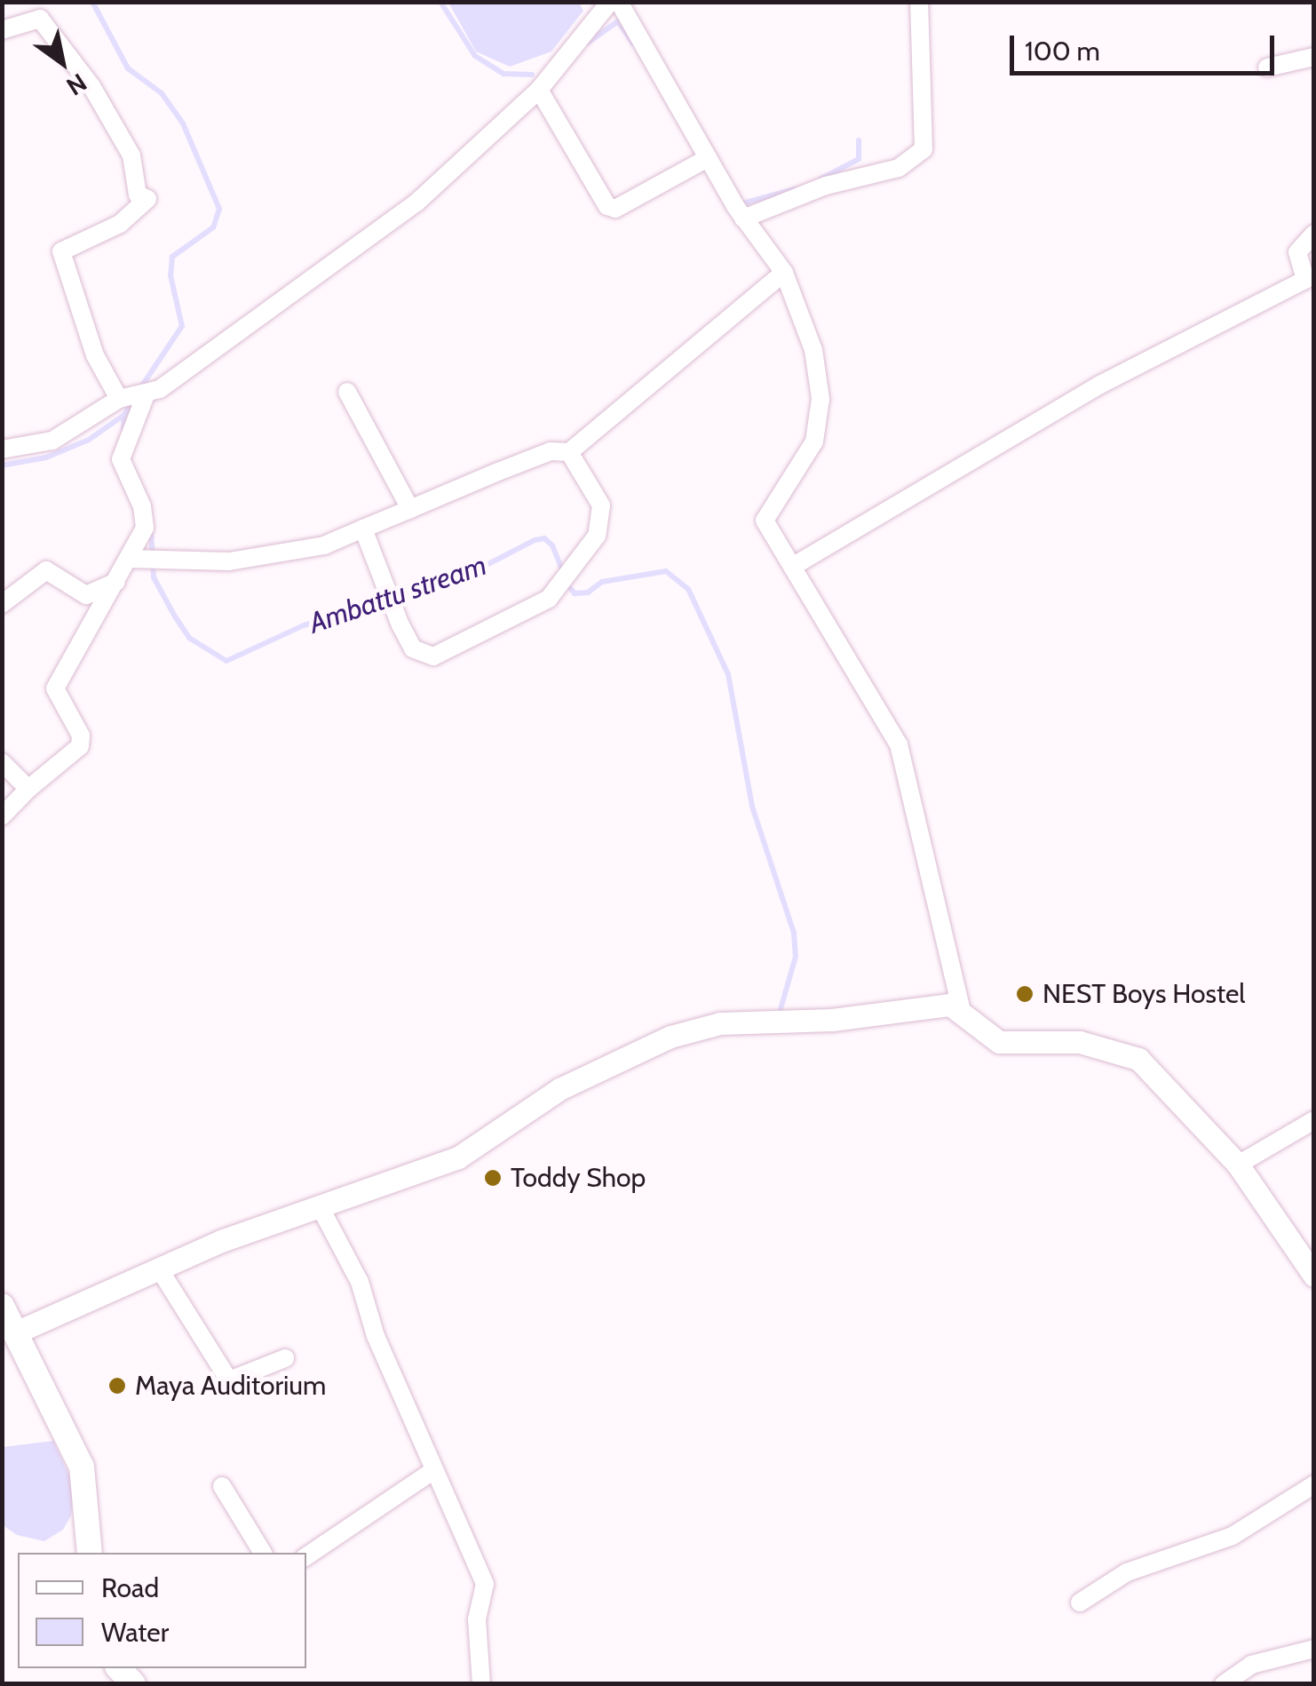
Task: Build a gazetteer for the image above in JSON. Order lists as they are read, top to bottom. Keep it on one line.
{"water":["Ambattu stream"],"places":["NEST Boys Hostel","Toddy Shop","Maya Auditorium"],"legend":["Road","Water"],"scale_bar":"100 m","north":"bottom right"}
